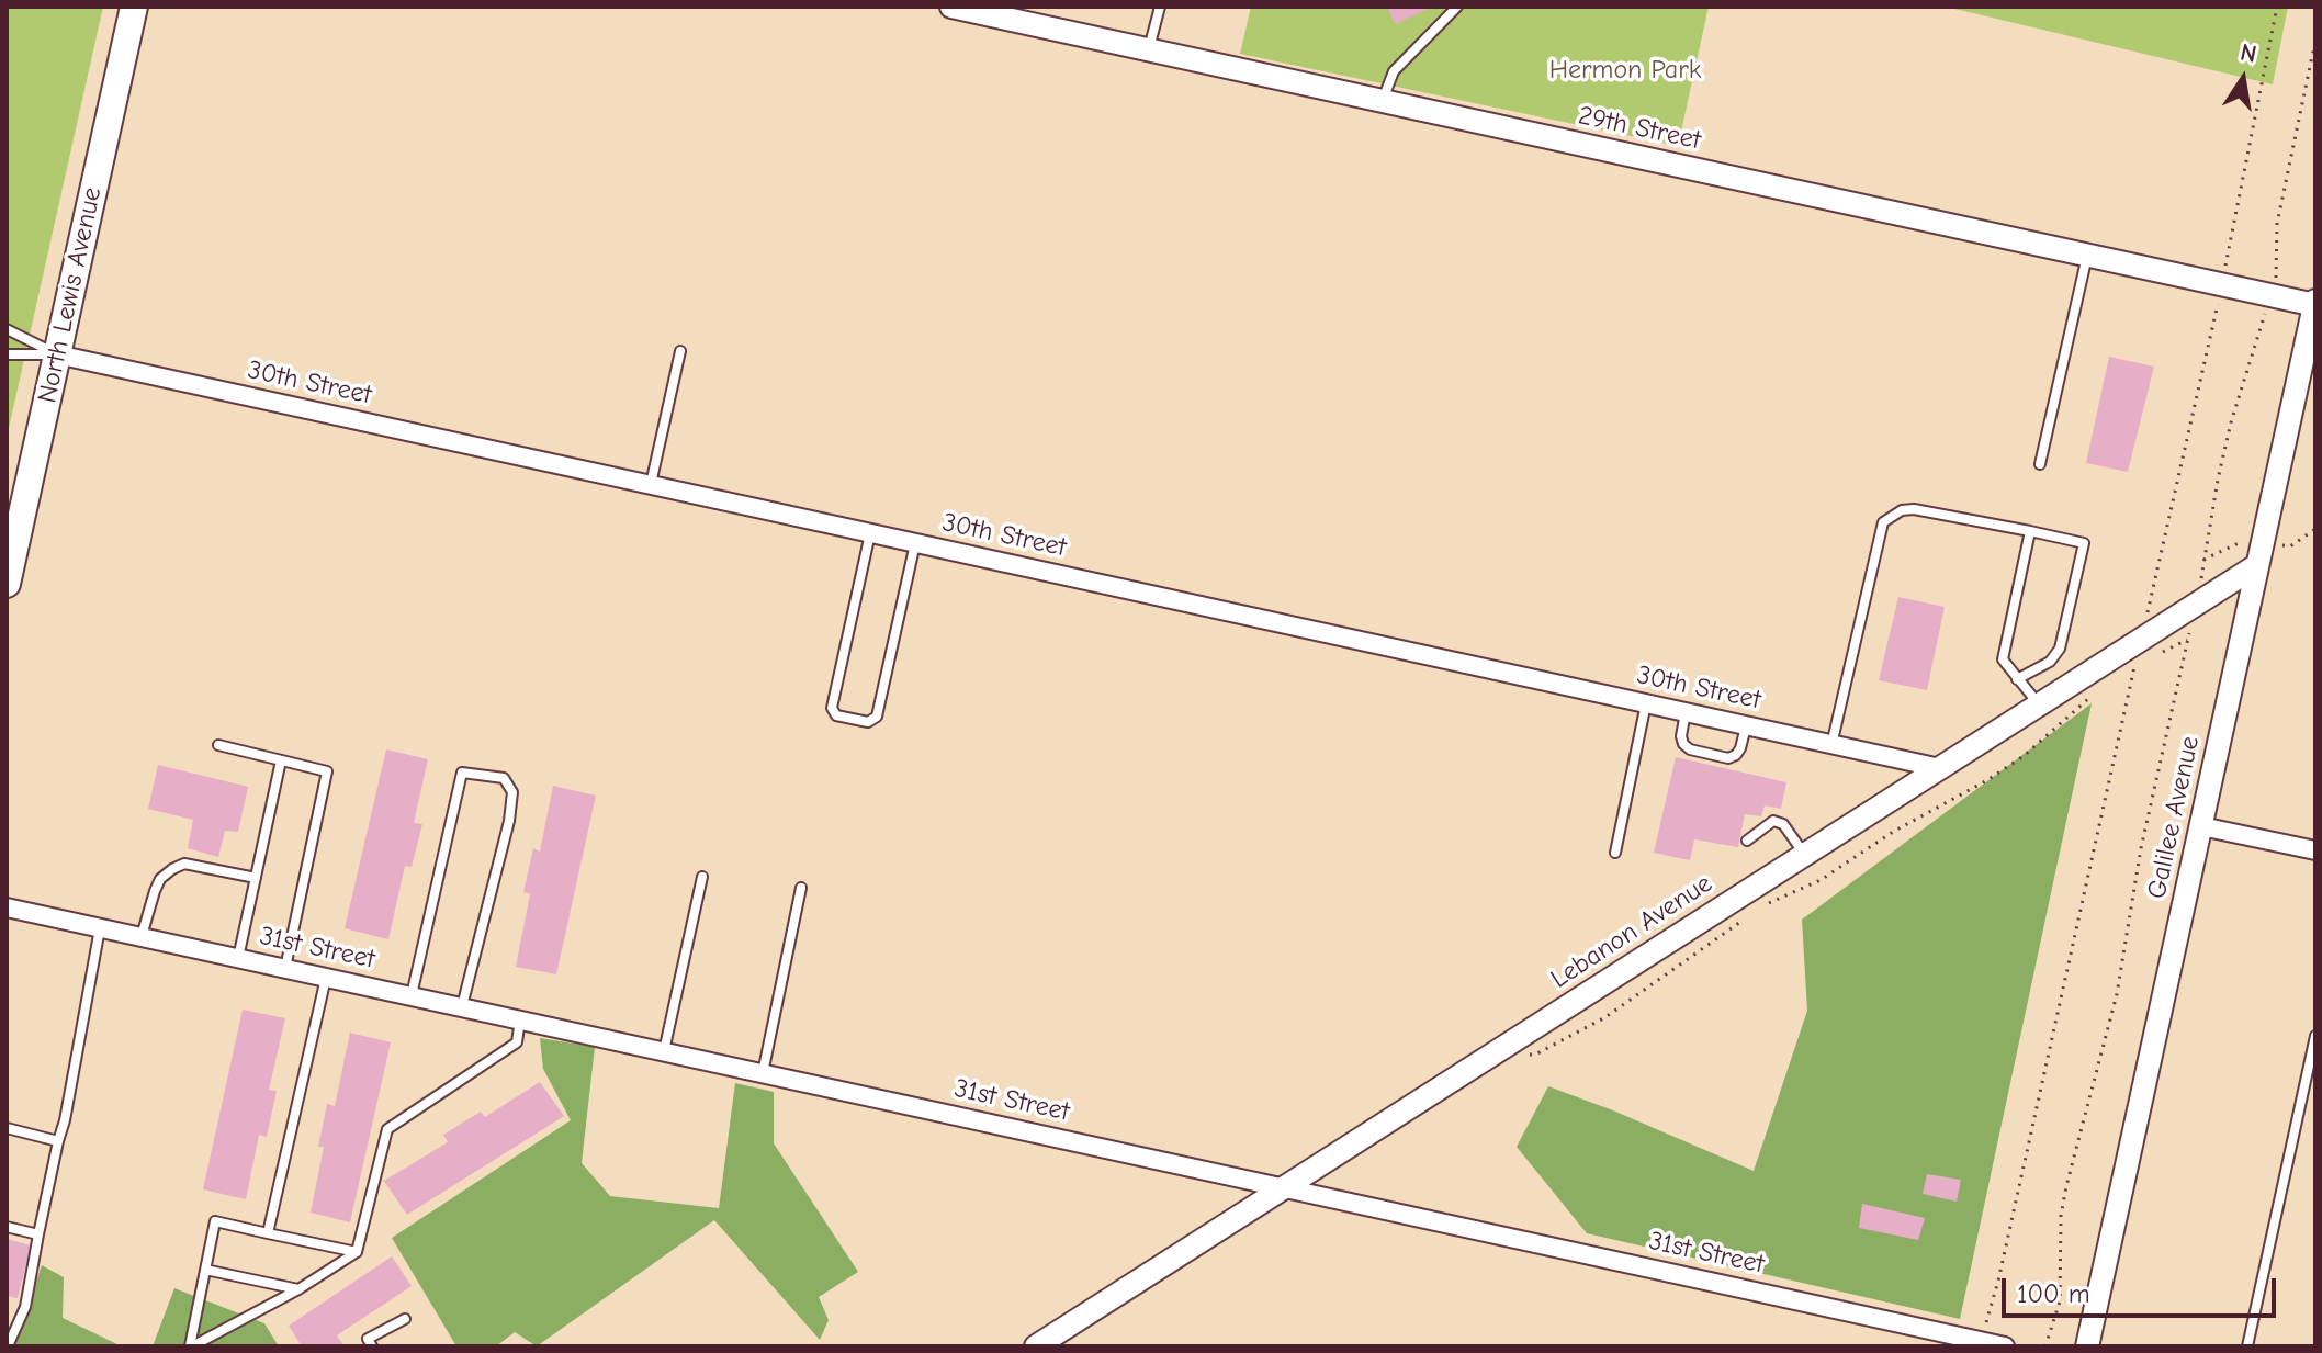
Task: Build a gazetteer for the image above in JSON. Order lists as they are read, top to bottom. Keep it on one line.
{"streets":{"main road":["North Lewis Avenue"],"street":["29th Street","30th Street","Galilee Avenue","Lebanon Avenue","31st Street"]},"crossings":[["29th Street","Galilee Avenue"],["North Lewis Avenue","30th Street"],["30th Street","Lebanon Avenue"],["Galilee Avenue","Lebanon Avenue"],["Lebanon Avenue","31st Street"]],"parks":["Hermon Park"],"scale_bar":"100 m","north":"top"}
